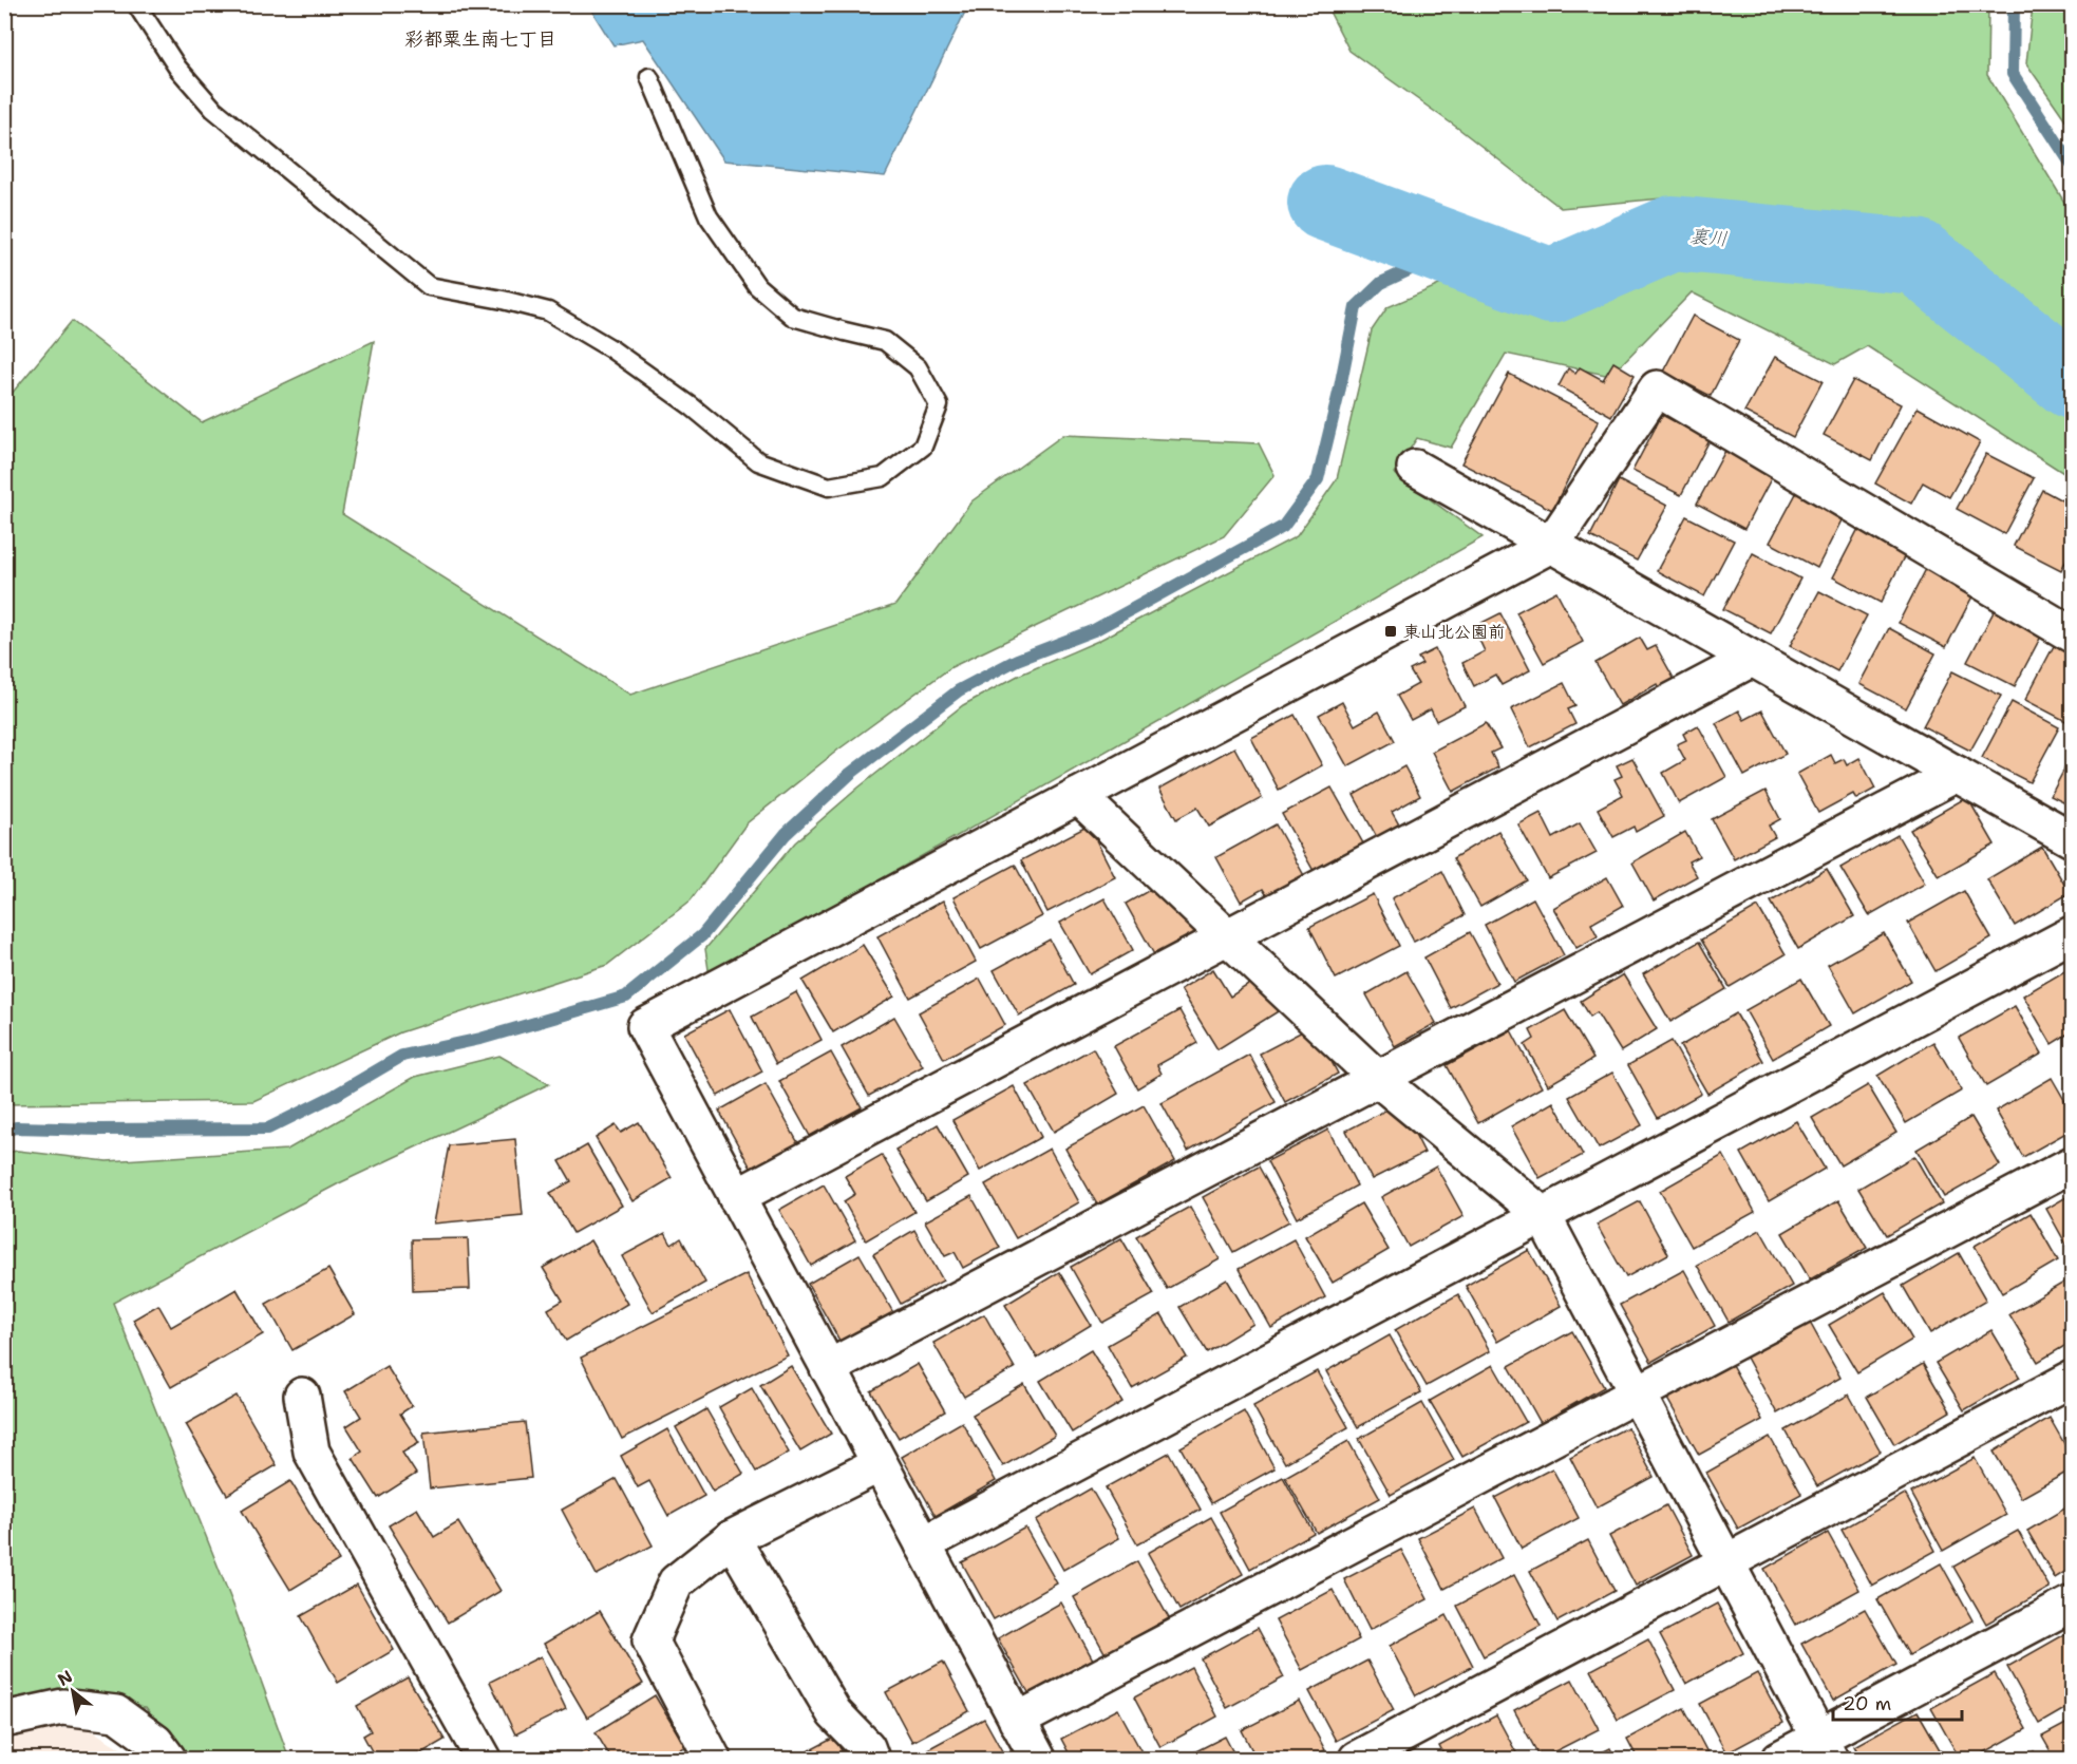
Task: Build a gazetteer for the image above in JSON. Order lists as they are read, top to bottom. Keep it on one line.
{"districts":["彩都粟生南七丁目"],"water":["裏川"],"places":{"transit":["東山北公園前"]},"scale_bar":"20 m","north":"top left"}
